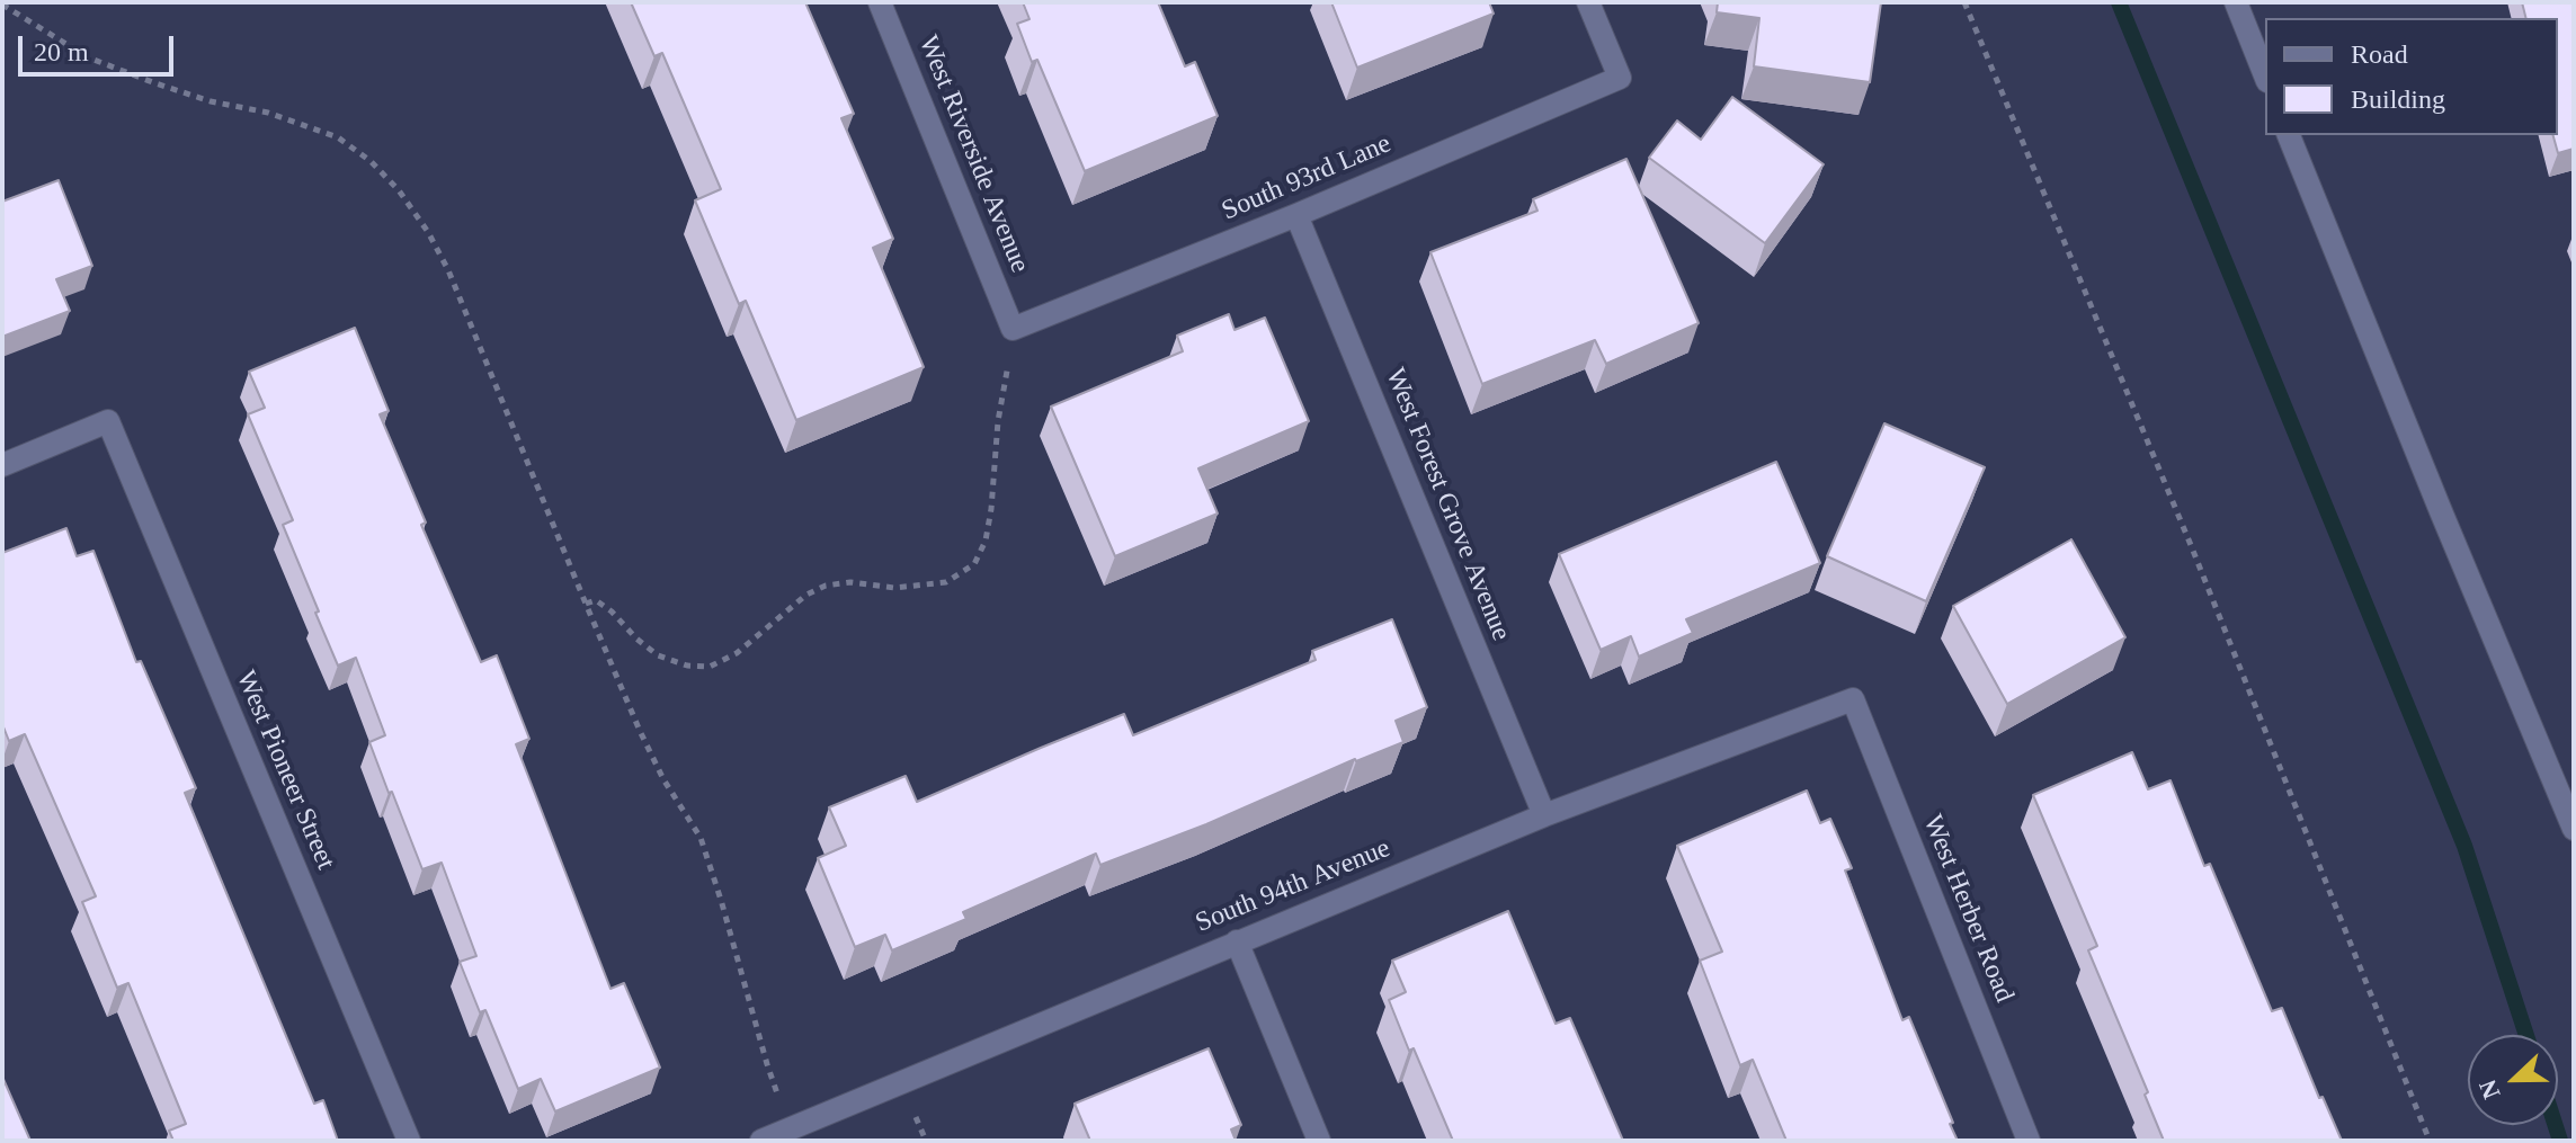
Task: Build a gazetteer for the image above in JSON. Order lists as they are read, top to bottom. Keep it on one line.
{"streets":{"street":["West Riverside Avenue","South 93rd Lane","West Forest Grove Avenue","West Pioneer Street","South 94th Avenue","West Herber Road"]},"crossings":[["West Riverside Avenue","South 93rd Lane"],["South 93rd Lane","West Forest Grove Avenue"],["West Forest Grove Avenue","South 94th Avenue"],["South 94th Avenue","West Herber Road"]],"legend":["Road","Building"],"scale_bar":"20 m","north":"left"}
